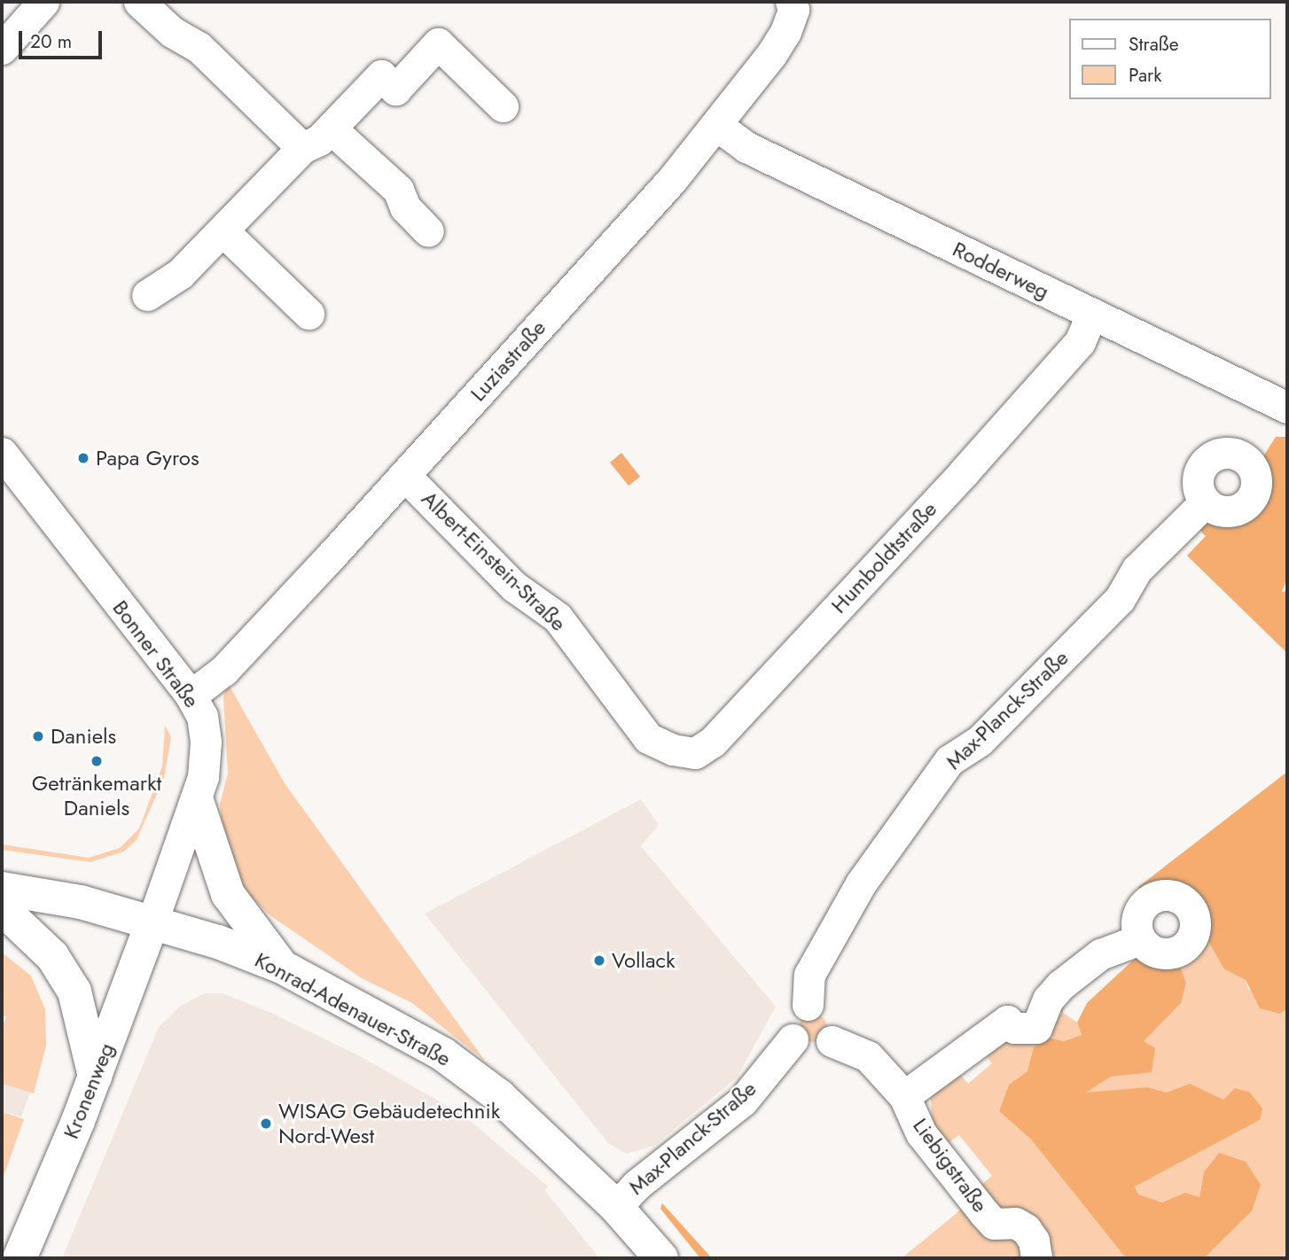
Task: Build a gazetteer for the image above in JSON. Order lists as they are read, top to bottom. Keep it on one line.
{"streets":{"main road":["Konrad-Adenauer-Straße","Kronenweg"],"street":["Rodderweg","Luziastraße","Humboldtstraße","Albert-Einstein-Straße","Bonner Straße","Max-Planck-Straße","Liebigstraße"]},"crossings":[["Rodderweg","Luziastraße"],["Rodderweg","Humboldtstraße"],["Luziastraße","Albert-Einstein-Straße"],["Luziastraße","Bonner Straße"],["Humboldtstraße","Albert-Einstein-Straße"],["Bonner Straße","Konrad-Adenauer-Straße"],["Bonner Straße","Kronenweg"],["Max-Planck-Straße","Konrad-Adenauer-Straße"],["Max-Planck-Straße","Liebigstraße"],["Konrad-Adenauer-Straße","Kronenweg"]],"places":["Papa Gyros","Daniels","Getränkemarkt Daniels","Vollack","WISAG Gebäudetechnik Nord-West"],"legend":["Straße","Park"],"scale_bar":"20 m"}
